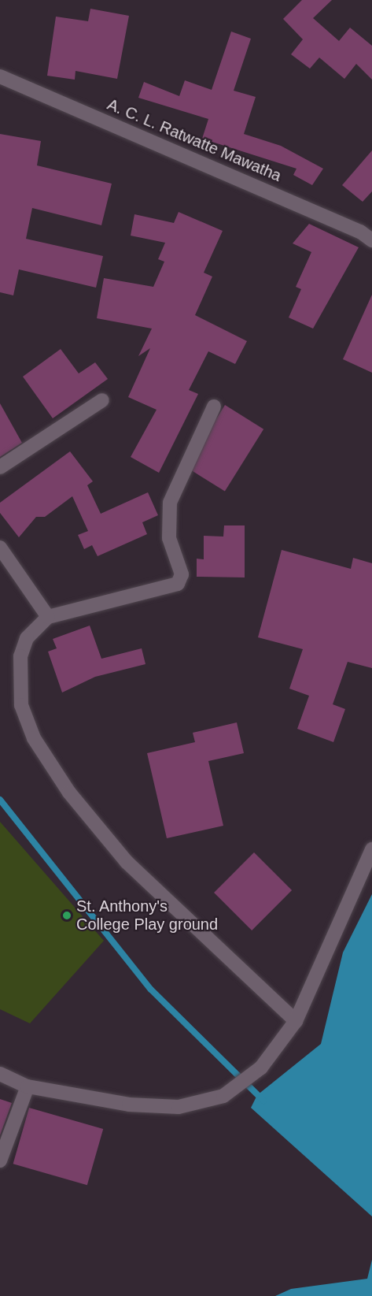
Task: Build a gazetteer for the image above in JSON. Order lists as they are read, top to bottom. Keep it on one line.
{"streets":{"street":["A. C. L. Ratwatte Mawatha"]},"places":["St. Anthony's College Play ground"]}
